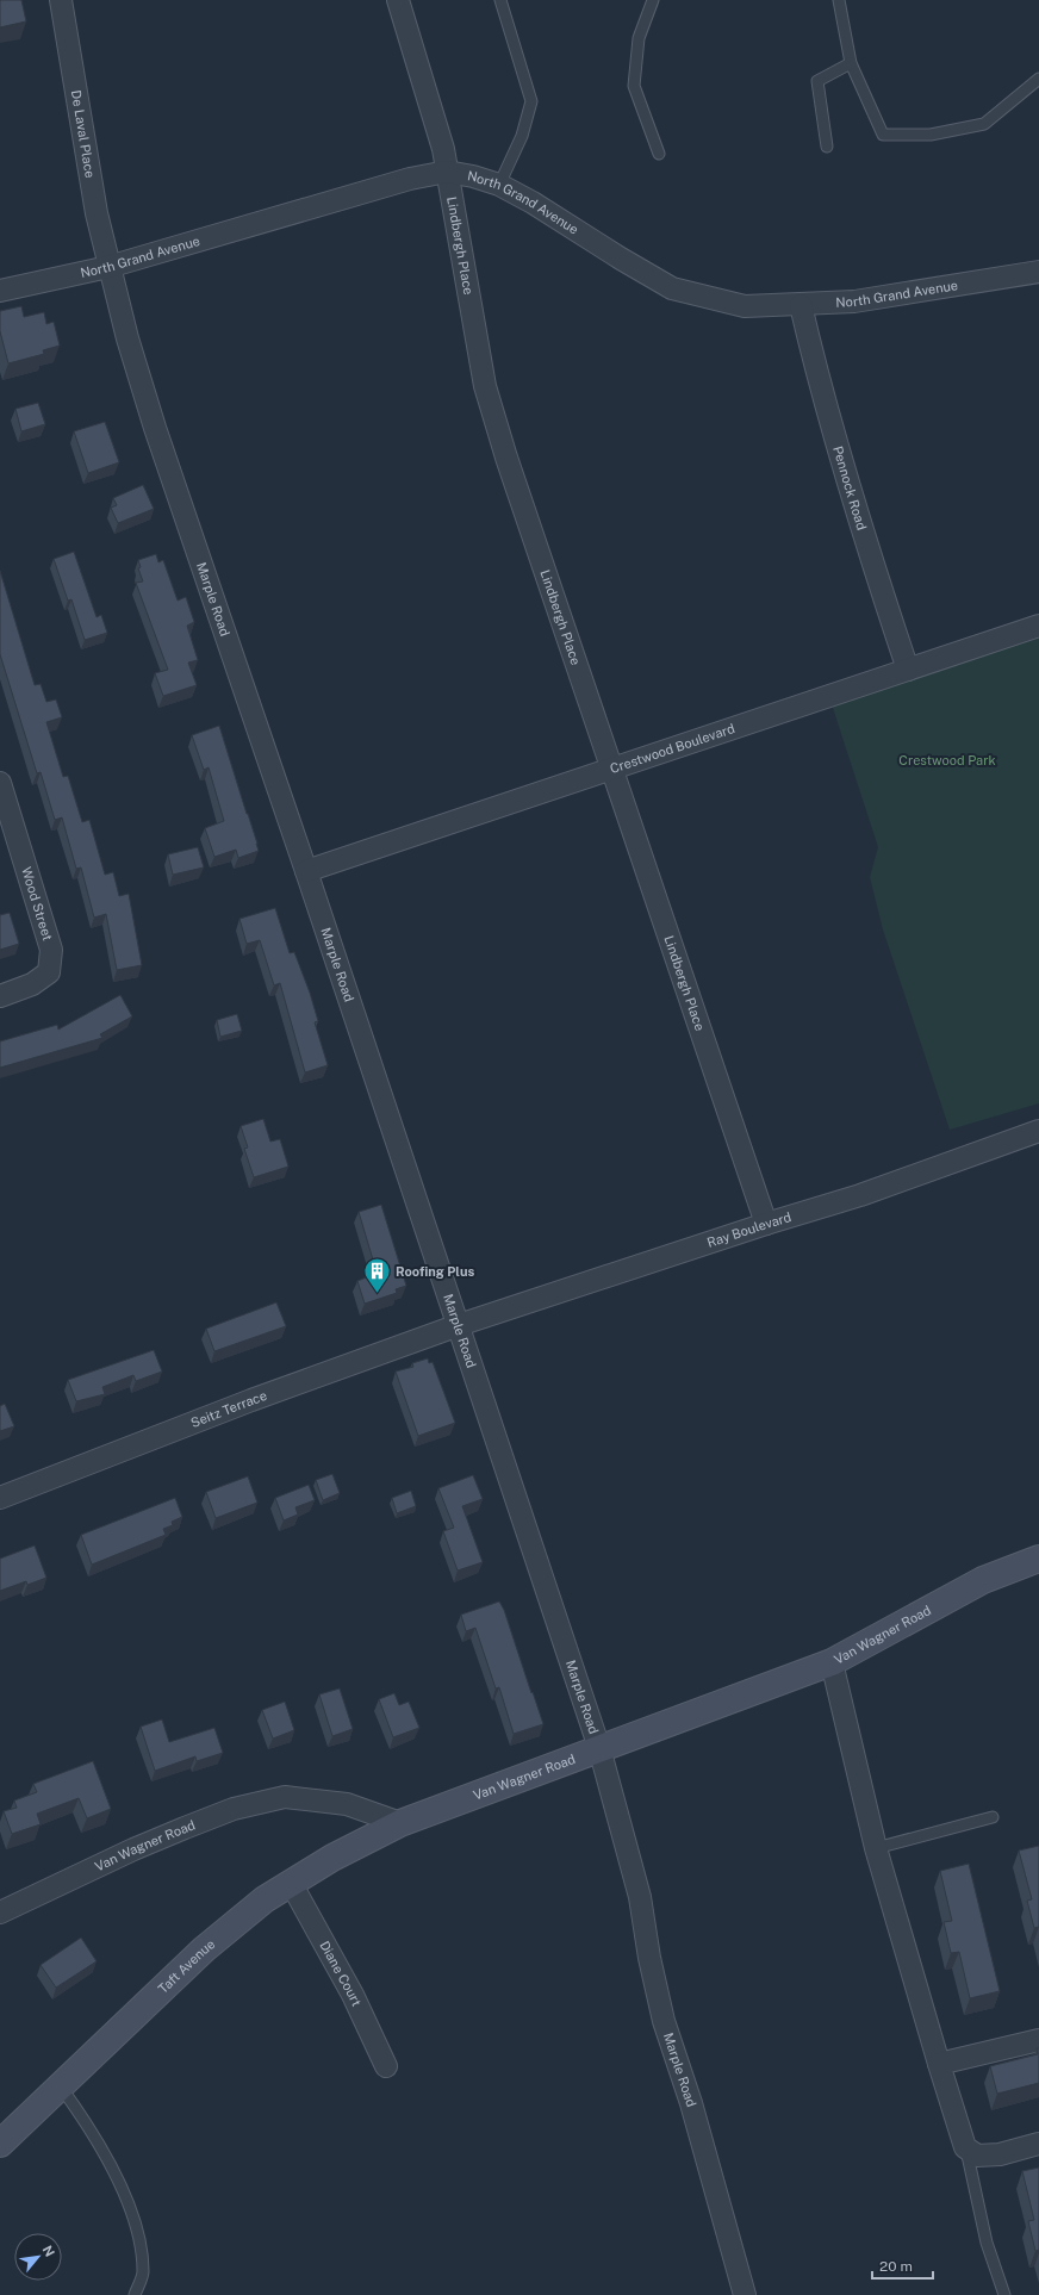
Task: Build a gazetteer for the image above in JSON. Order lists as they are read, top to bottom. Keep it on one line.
{"streets":{"street":["De Laval Place","North Grand Avenue","Lindbergh Place","Pennock Road","Marple Road","Crestwood Boulevard","Wood Street","Ray Boulevard","Seitz Terrace","Van Wagner Road","Taft Avenue","Diane Court"]},"crossings":[["De Laval Place","North Grand Avenue"],["De Laval Place","Marple Road"],["North Grand Avenue","Lindbergh Place"],["North Grand Avenue","Pennock Road"],["North Grand Avenue","Marple Road"],["Lindbergh Place","Crestwood Boulevard"],["Lindbergh Place","Ray Boulevard"],["Pennock Road","Crestwood Boulevard"],["Marple Road","Crestwood Boulevard"],["Marple Road","Ray Boulevard"],["Marple Road","Seitz Terrace"],["Marple Road","Van Wagner Road"],["Ray Boulevard","Seitz Terrace"],["Van Wagner Road","Taft Avenue"],["Taft Avenue","Diane Court"]],"parks":["Crestwood Park"],"places":{"building":["Roofing Plus"]},"scale_bar":"20 m","north":"top right"}
